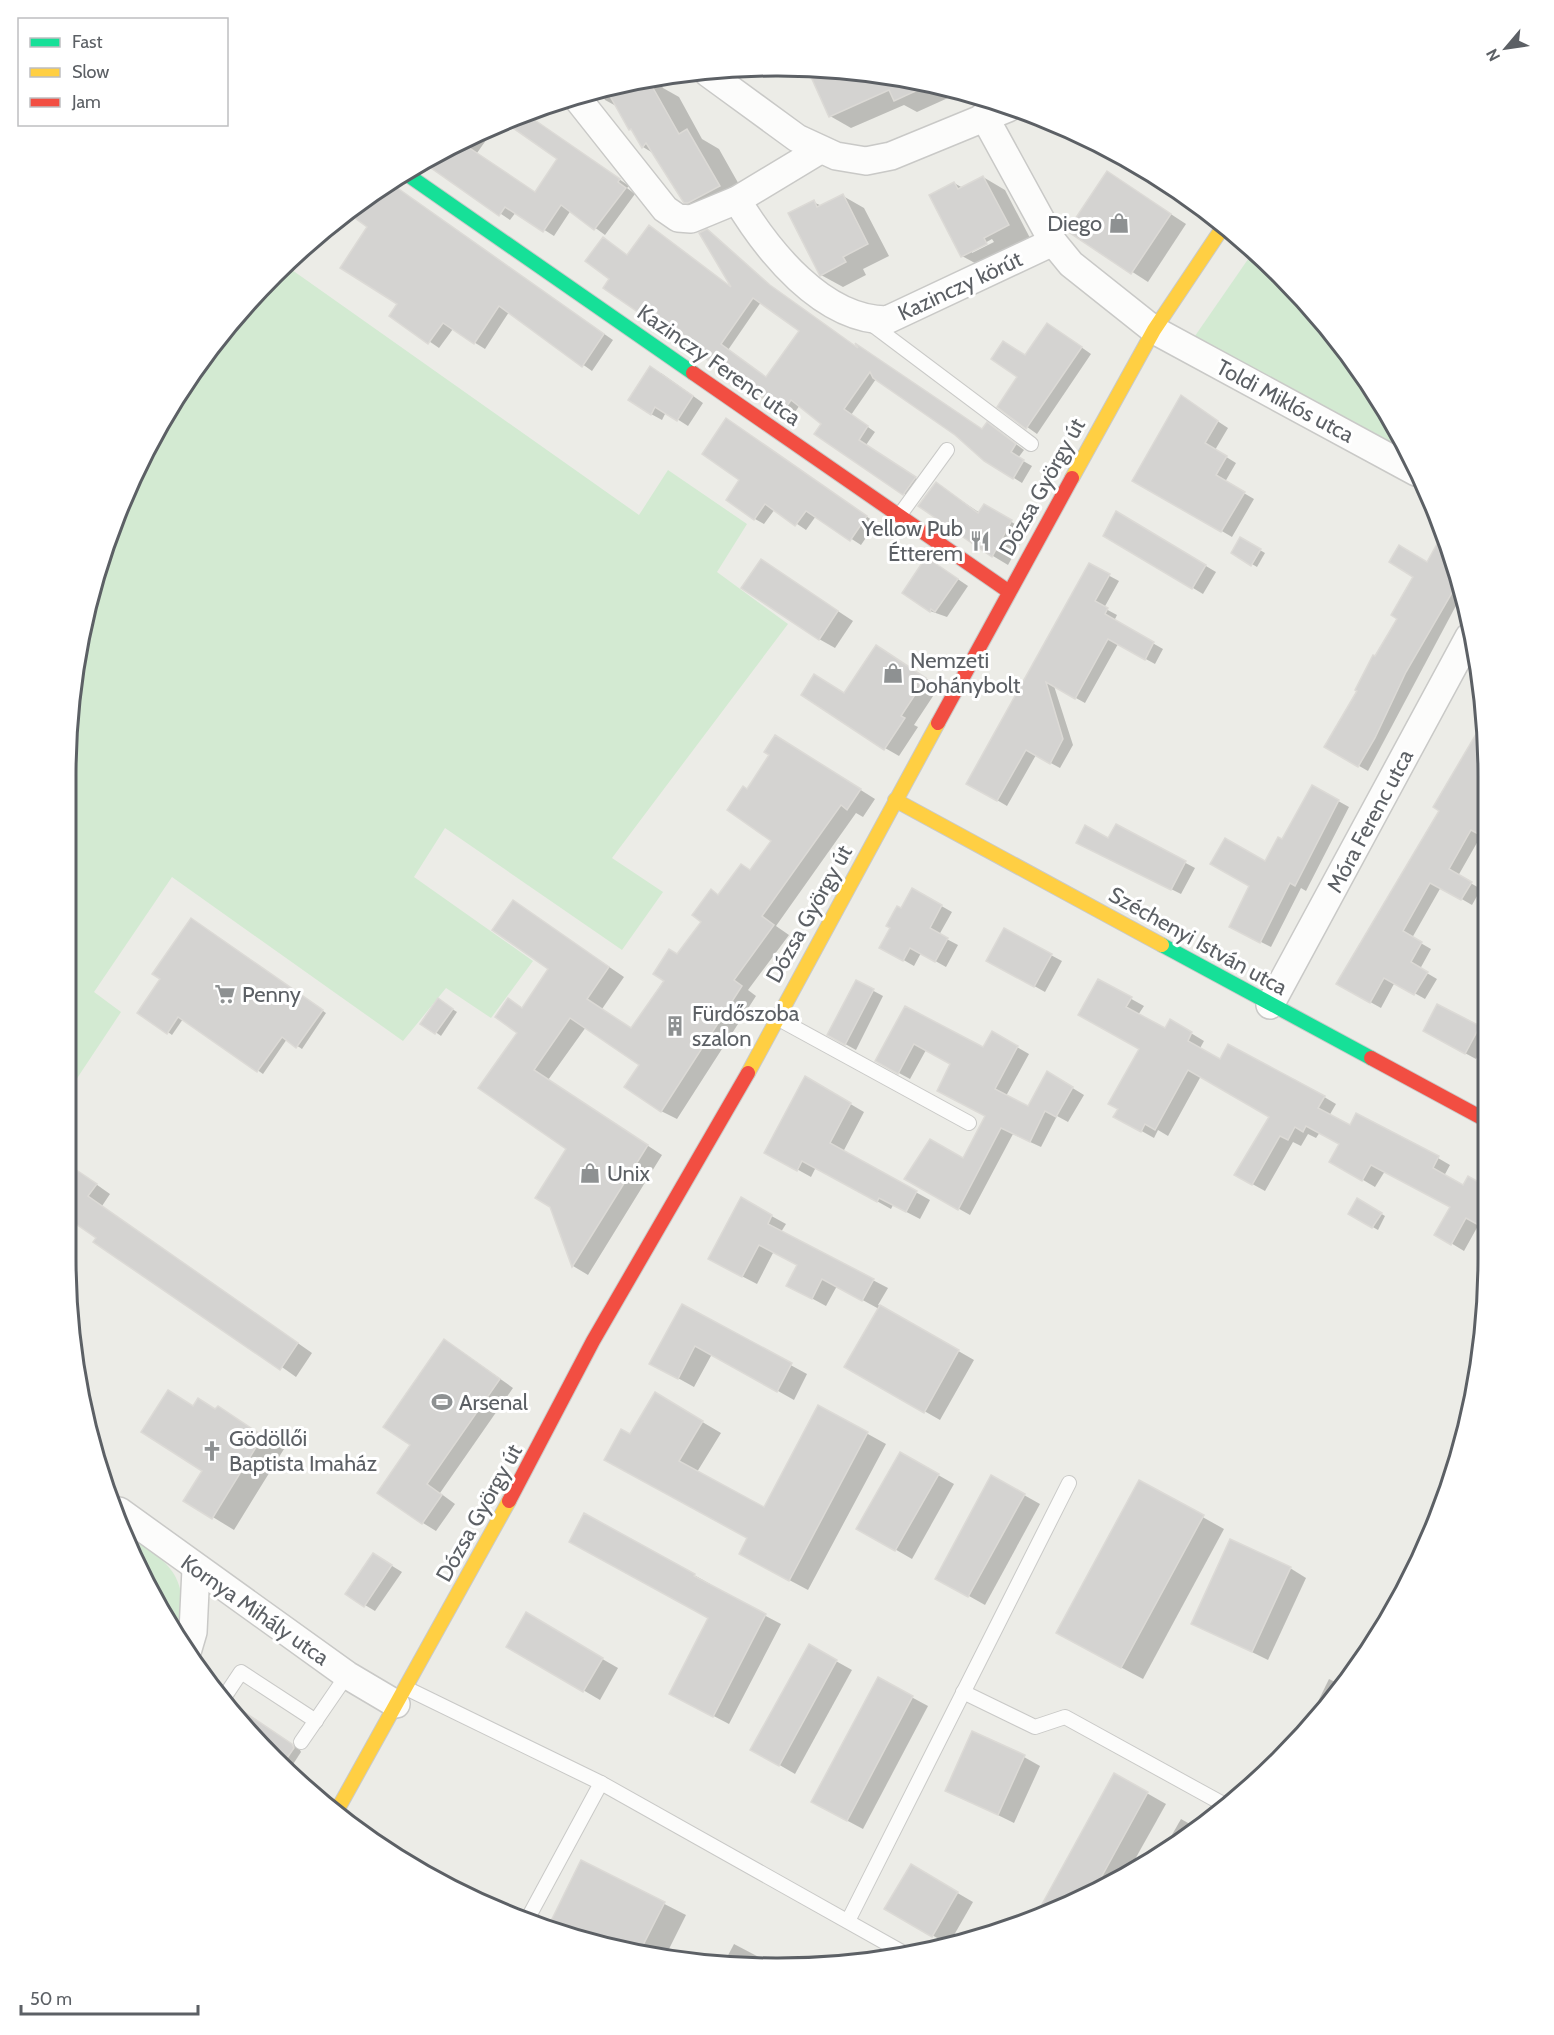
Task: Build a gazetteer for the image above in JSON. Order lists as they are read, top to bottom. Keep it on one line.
{"streets":{"main road":["Kazinczy Ferenc utca","Dózsa György út","Széchenyi István utca"],"street":["Kazinczy körút","Toldi Miklós utca","Móra Ferenc utca","Kornya Mihály utca"]},"crossings":[["Kazinczy Ferenc utca","Dózsa György út"],["Toldi Miklós utca","Dózsa György út"],["Dózsa György út","Széchenyi István utca"],["Dózsa György út","Kornya Mihály utca"],["Móra Ferenc utca","Széchenyi István utca"]],"places":{"shop":["Diego","Nemzeti Dohánybolt","Unix"],"restaurant":["Yellow Pub Étterem"],"supermarket":["Penny"],"building":["Fürdőszoba szalon"],"sports":["Arsenal"],"church":["Gödöllői Baptista Imaház"]},"legend":["Fast","Slow","Jam"],"scale_bar":"50 m","north":"bottom left"}
